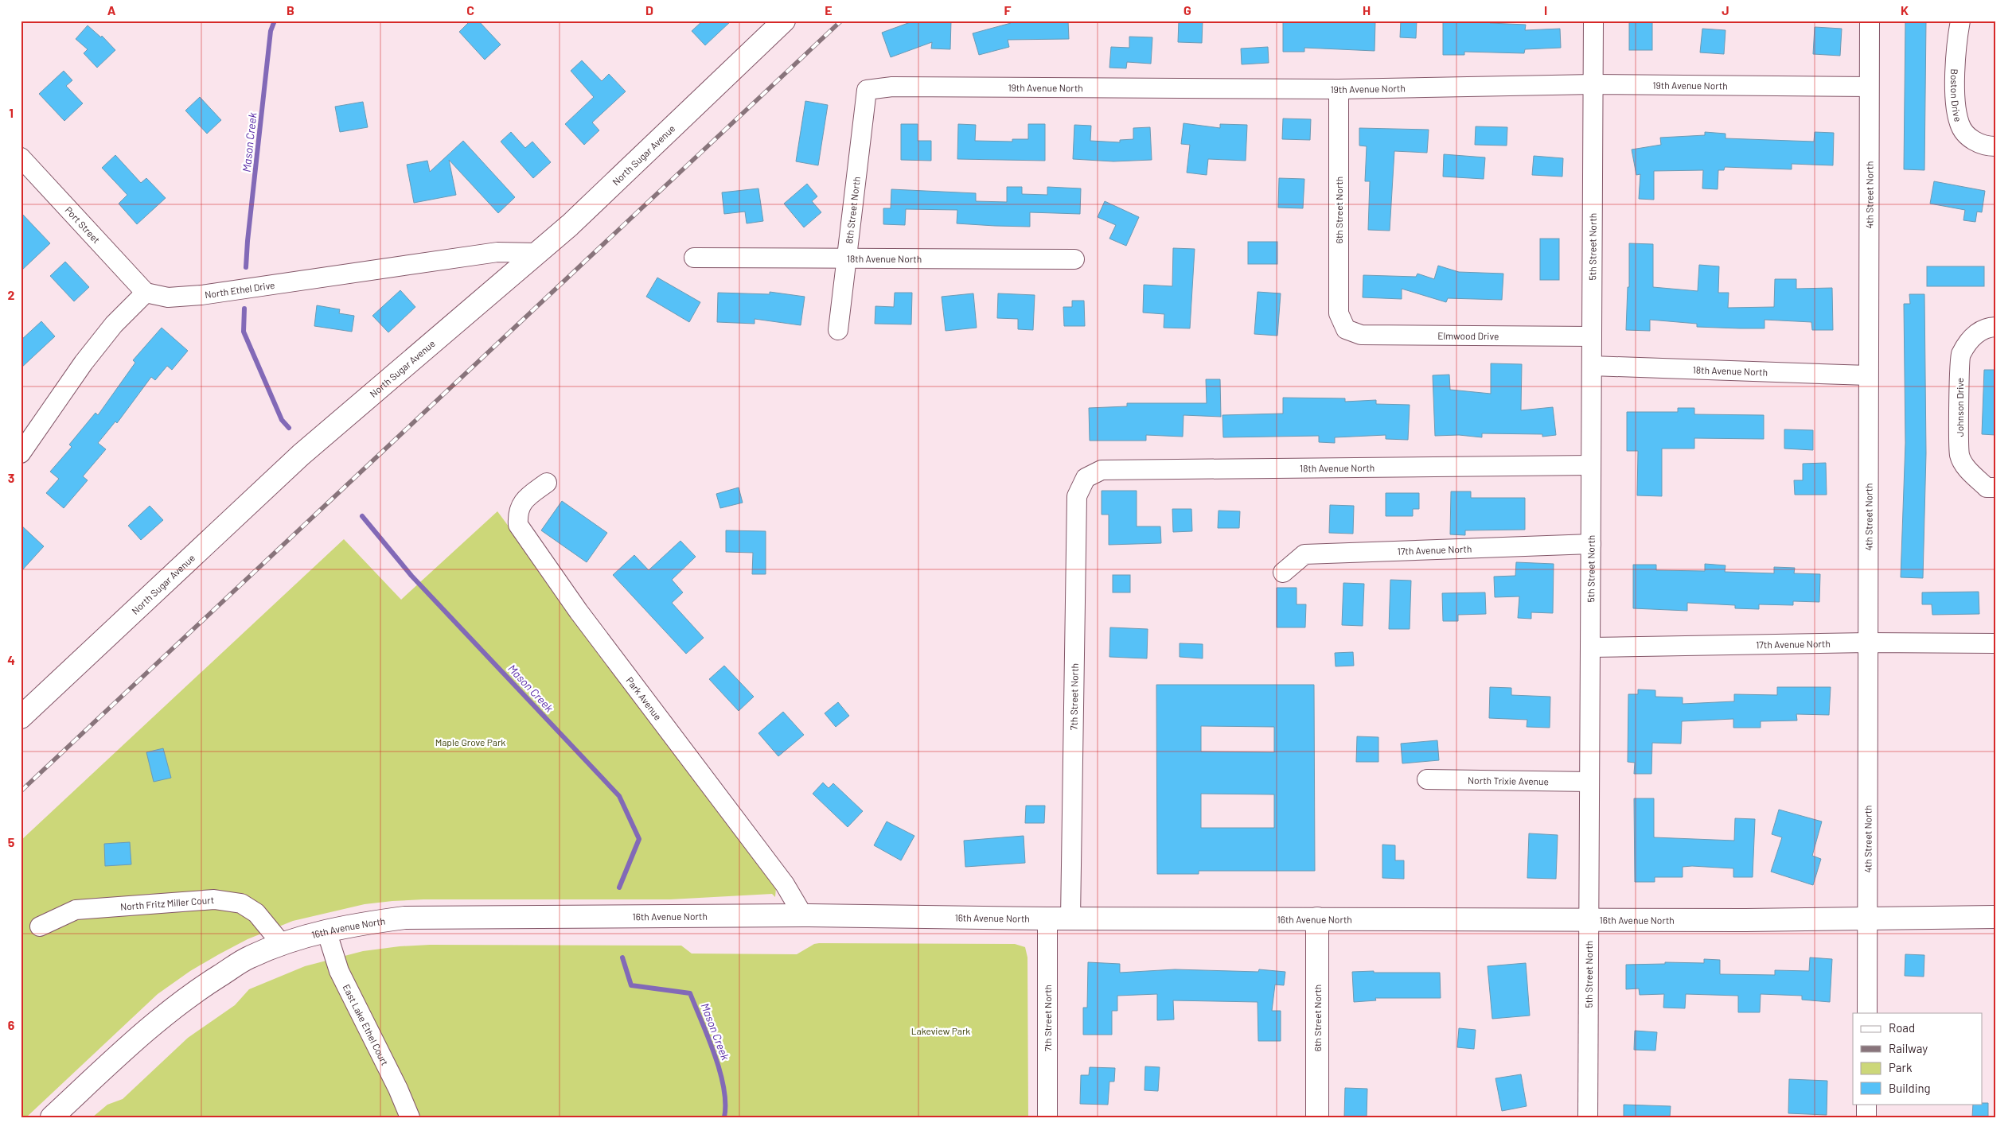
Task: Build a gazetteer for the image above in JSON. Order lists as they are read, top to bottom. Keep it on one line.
{"streets":{"main road":["North Sugar Avenue","6th Street North","16th Avenue North"],"street":["19th Avenue North","Boston Drive","4th Street North","8th Street North","Port Street","5th Street North","18th Avenue North","North Ethel Drive","Elmwood Drive","Johnson Drive","17th Avenue North","7th Street North","Park Avenue","North Trixie Avenue","North Fritz Miller Court","East Lake Ethel Court"]},"crossings":[["19th Avenue North","4th Street North"],["19th Avenue North","8th Street North"],["19th Avenue North","6th Street North"],["19th Avenue North","5th Street North"],["North Sugar Avenue","North Ethel Drive"],["4th Street North","18th Avenue North"],["4th Street North","17th Avenue North"],["4th Street North","16th Avenue North"],["8th Street North","18th Avenue North"],["6th Street North","Elmwood Drive"],["6th Street North","16th Avenue North"],["Port Street","North Ethel Drive"],["5th Street North","18th Avenue North"],["5th Street North","Elmwood Drive"],["5th Street North","17th Avenue North"],["5th Street North","North Trixie Avenue"],["5th Street North","16th Avenue North"],["18th Avenue North","7th Street North"],["7th Street North","16th Avenue North"],["Park Avenue","16th Avenue North"],["North Fritz Miller Court","16th Avenue North"],["16th Avenue North","East Lake Ethel Court"]],"water":["Mason Creek"],"parks":["Maple Grove Park","Lakeview Park"],"legend":["Road","Railway","Park","Building"],"grid":{"columns":["A","B","C","D","E","F","G","H","I","J","K"],"rows":["1","2","3","4","5","6"]}}
